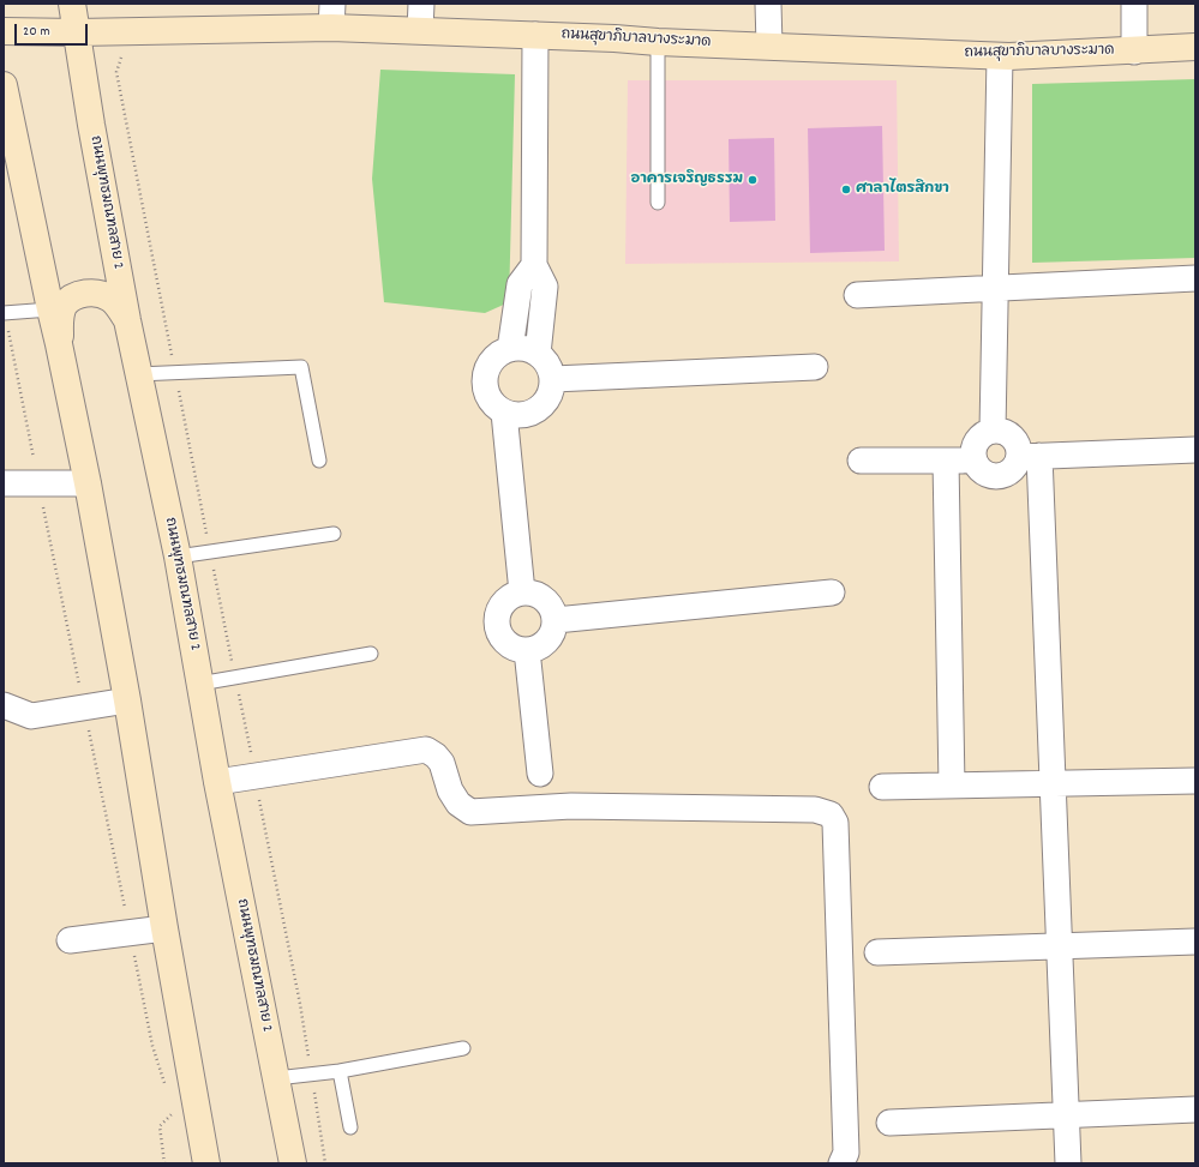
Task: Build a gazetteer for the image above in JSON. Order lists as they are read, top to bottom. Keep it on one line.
{"streets":{"main road":["ถนนสุขาภิบาลบางระมาด","ถนนพุทธมณฑลสาย 2"]},"crossings":[["ถนนสุขาภิบาลบางระมาด","ถนนพุทธมณฑลสาย 2"]],"places":["อาคารเจริญธรรม","ศาลาไตรสิกขา"],"scale_bar":"20 m"}
